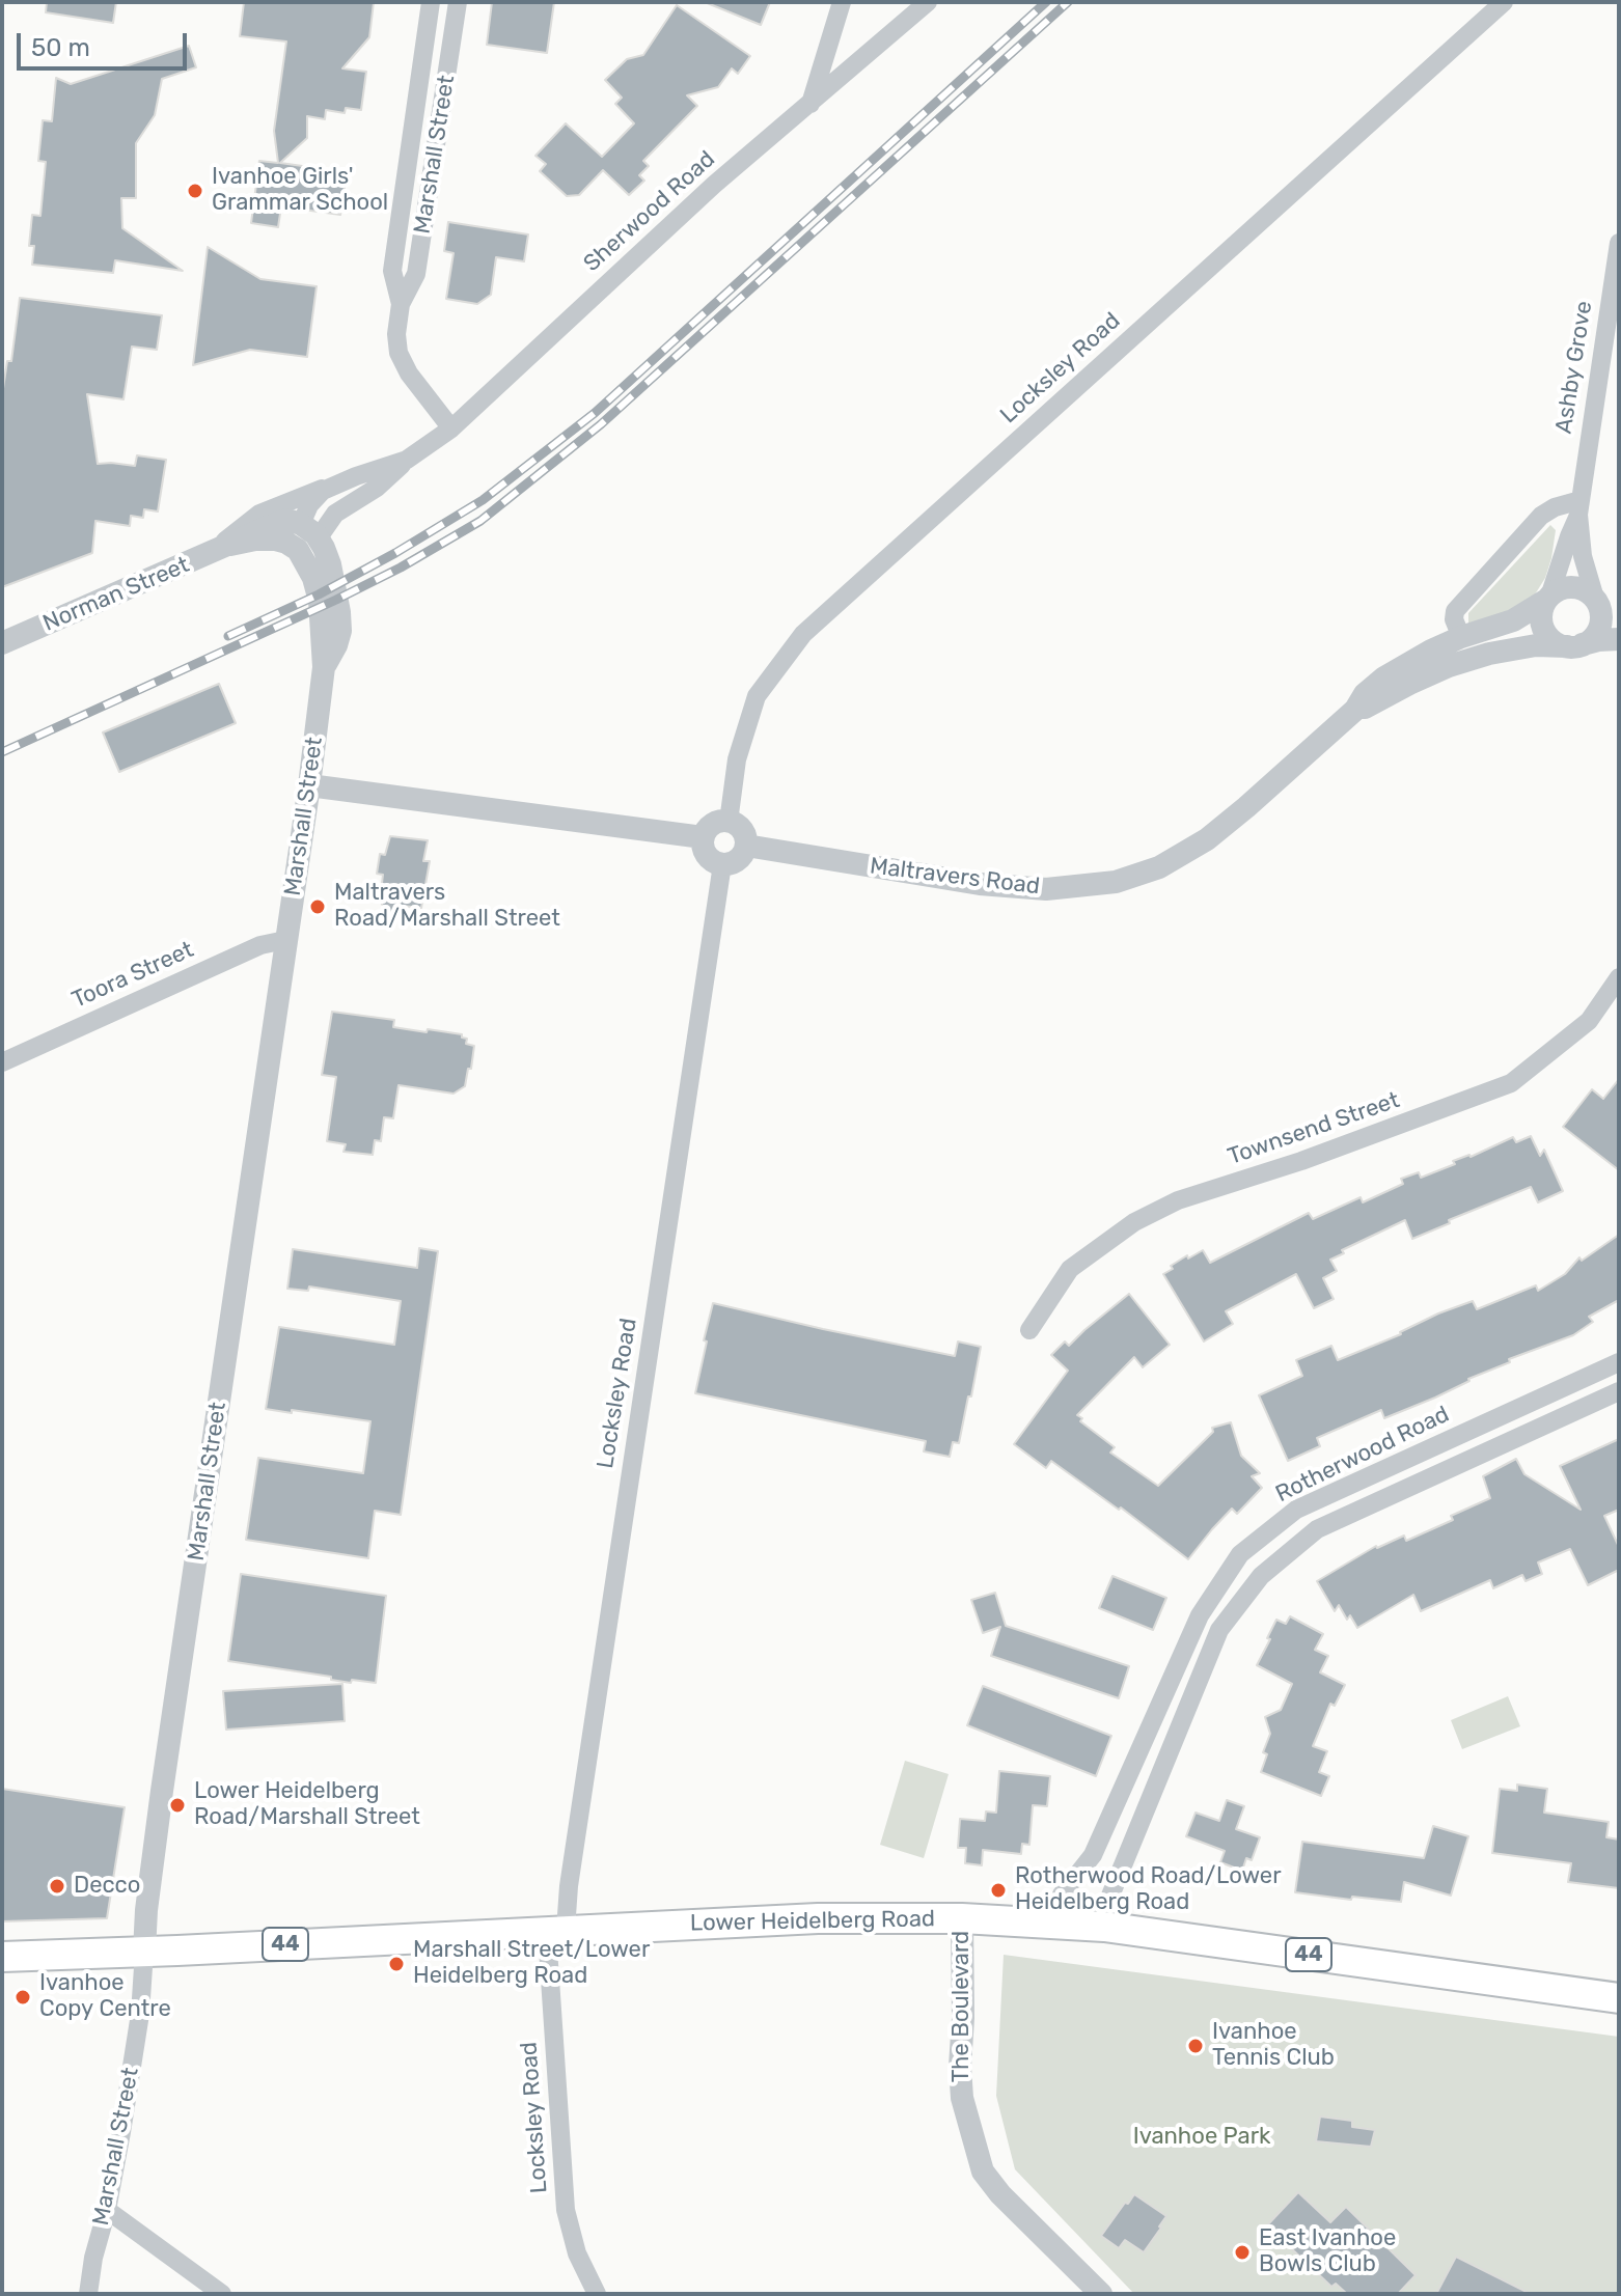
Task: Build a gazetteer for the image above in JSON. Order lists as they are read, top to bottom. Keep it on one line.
{"streets":{"main road":["Lower Heidelberg Road","44"],"street":["Marshall Street","Sherwood Road","Ashby Grove","Locksley Road","Norman Street","Maltravers Road","Toora Street","Townsend Street","Rotherwood Road","The Boulevard"]},"crossings":[["Marshall Street","Sherwood Road"],["Marshall Street","Norman Street"],["Marshall Street","Toora Street"],["Marshall Street","Lower Heidelberg Road"],["Sherwood Road","Norman Street"],["Ashby Grove","Maltravers Road"],["Locksley Road","Maltravers Road"],["Locksley Road","Lower Heidelberg Road"],["Rotherwood Road","Lower Heidelberg Road"],["Lower Heidelberg Road","The Boulevard"]],"parks":["Ivanhoe Park"],"places":["Ivanhoe Girls' Grammar School","Maltravers Road/Marshall Street","Lower Heidelberg Road/Marshall Street","Decco","Rotherwood Road/Lower Heidelberg Road","Marshall Street/Lower Heidelberg Road","Ivanhoe Copy Centre","Ivanhoe Tennis Club","East Ivanhoe Bowls Club"],"scale_bar":"50 m"}
